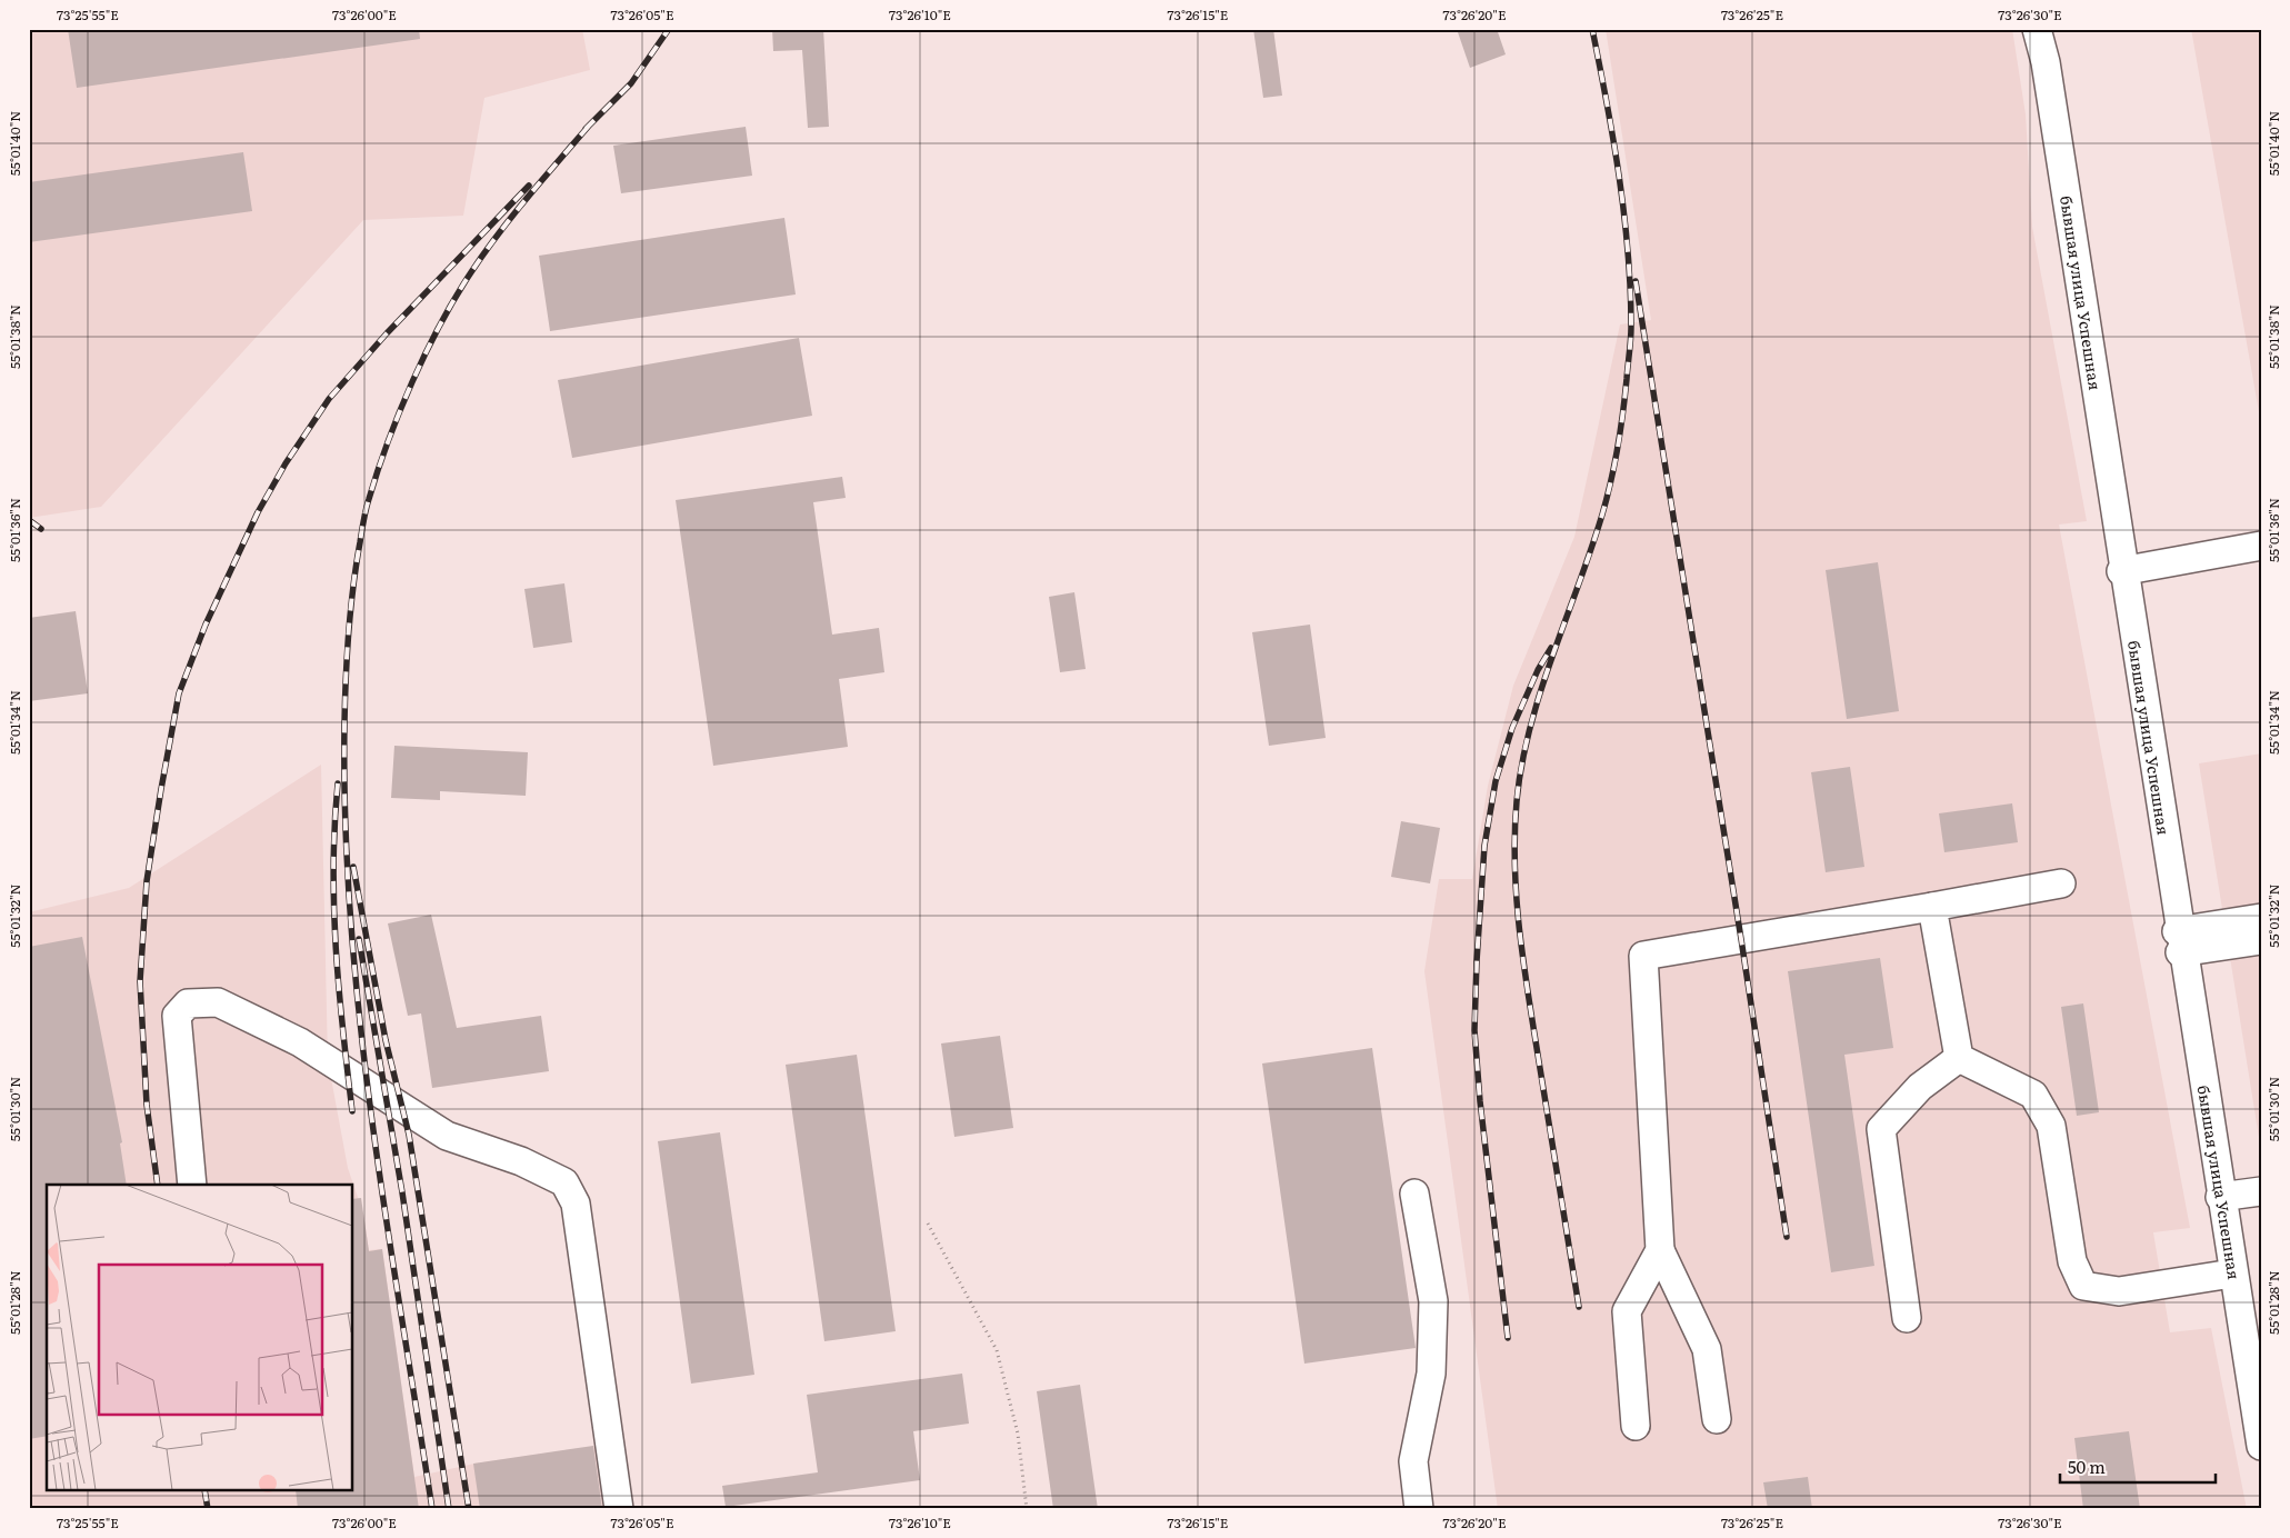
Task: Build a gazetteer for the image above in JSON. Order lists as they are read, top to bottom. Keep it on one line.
{"streets":{"street":["бывшая улица Успешная"]},"scale_bar":"50 m","coordinates":["73°25'55\"E","73°26'00\"E","73°26'05\"E","73°26'10\"E","73°26'15\"E","73°26'20\"E","73°26'25\"E","73°26'30\"E","55°01'40\"N","55°01'38\"N","55°01'36\"N","55°01'34\"N","55°01'32\"N","55°01'30\"N","55°01'28\"N"]}
